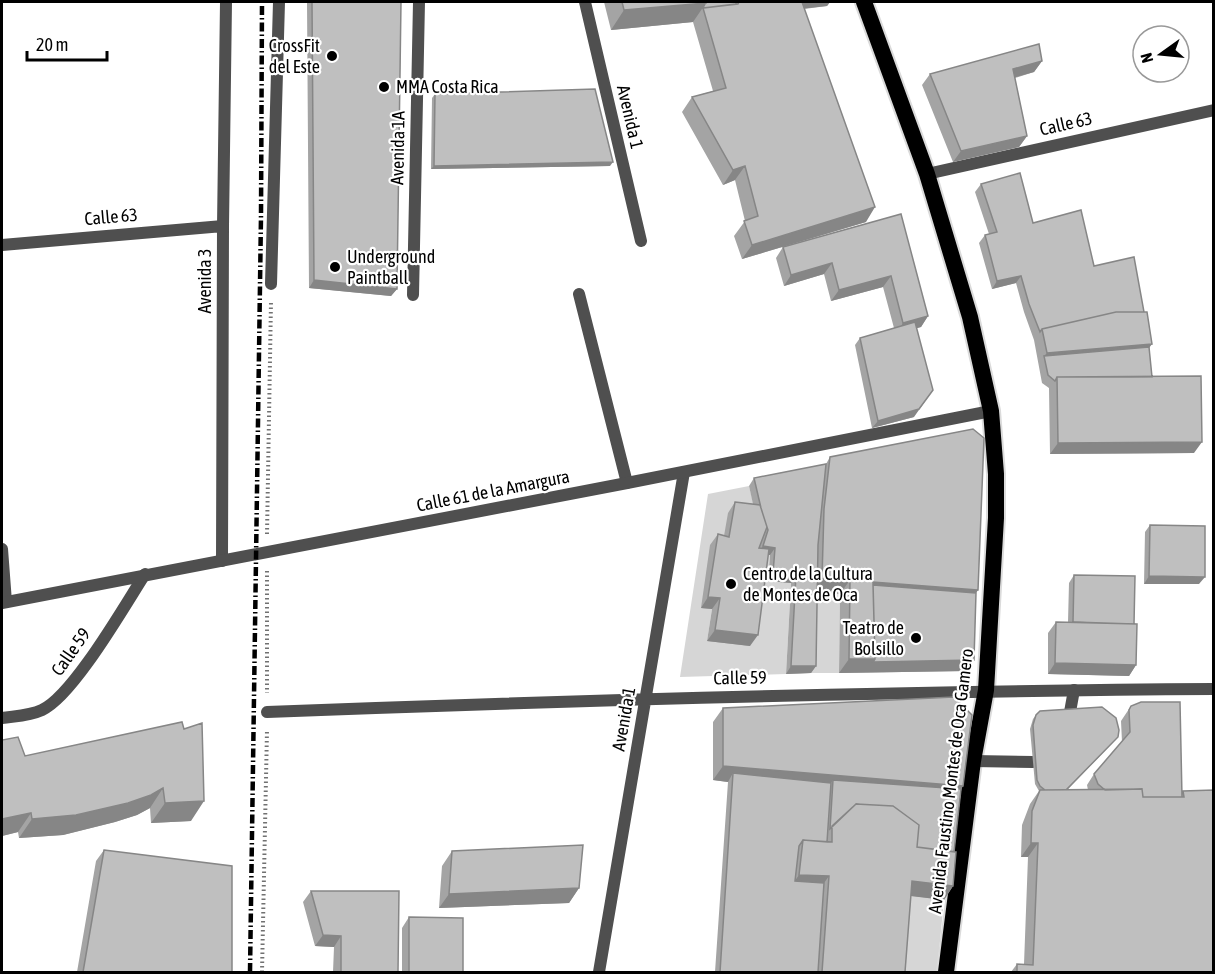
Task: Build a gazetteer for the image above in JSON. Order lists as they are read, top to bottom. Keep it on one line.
{"streets":{"highway":["Avenida Faustino Montes de Oca Gamero"],"street":["Avenida 1","Calle 63","Avenida 1A","Avenida 3","Calle 61 de la Amargura","Calle 59"]},"crossings":[["Avenida 1","Calle 61 de la Amargura"],["Avenida 1","Calle 59"],["Calle 63","Avenida 3"],["Calle 63","Avenida Faustino Montes de Oca Gamero"],["Avenida 3","Calle 61 de la Amargura"],["Calle 61 de la Amargura","Calle 59"],["Calle 61 de la Amargura","Avenida Faustino Montes de Oca Gamero"],["Calle 59","Avenida Faustino Montes de Oca Gamero"]],"places":["CrossFit del Este","MMA Costa Rica","Underground Paintball","Centro de la Cultura de Montes de Oca","Teatro de Bolsillo"],"scale_bar":"20 m","north":"left"}
